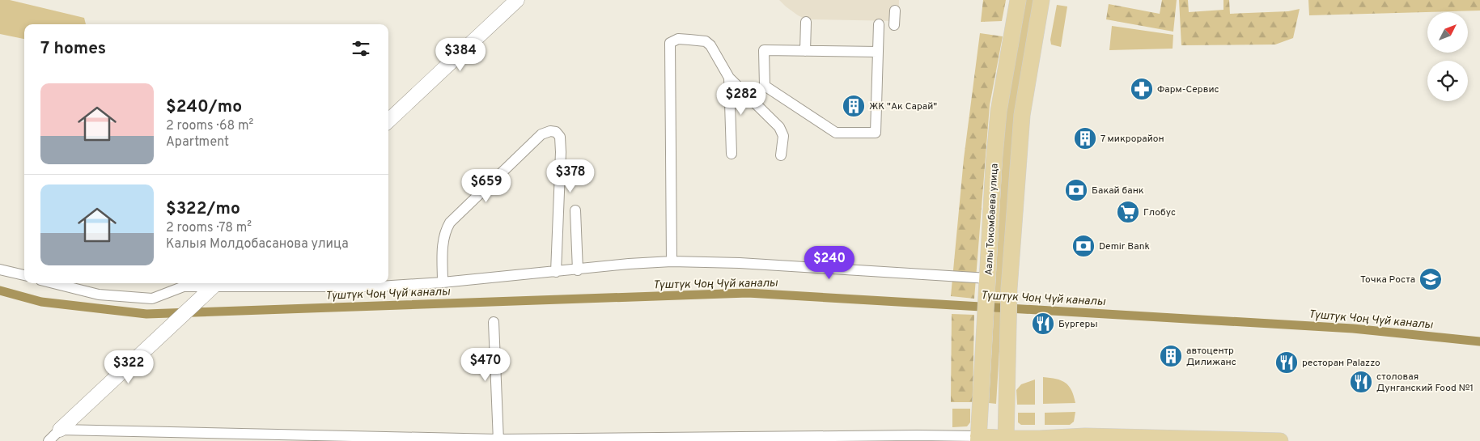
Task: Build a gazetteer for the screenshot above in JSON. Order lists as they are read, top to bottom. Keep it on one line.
{"streets":{"main road":["Аалы Токомбаева улица"]},"water":["Түштүк Чоң Чүй каналы"],"places":{"pharmacy":["Фарм-Сервис"],"building":["ЖК \"Ак Сарай\"","7 микрорайон","автоцентр Дилижанс"],"bank":["Бакай банк","Demir Bank"],"supermarket":["Глобус"],"school or university":["Точка Роста"],"restaurant":["Бургеры","ресторан Palazzo","столовая Дунганский Food №1"]},"north":"top right","page":{"heading":"7 homes","price":["$384","$282","$378","$659","$240","$470","$322"],"list":[{"name":"$240/mo","note":"2 rooms · 68 m² · Apartment"},{"name":"$322/mo","note":"2 rooms · 78 m² · Калыя Молдобасанова улица"}]}}
